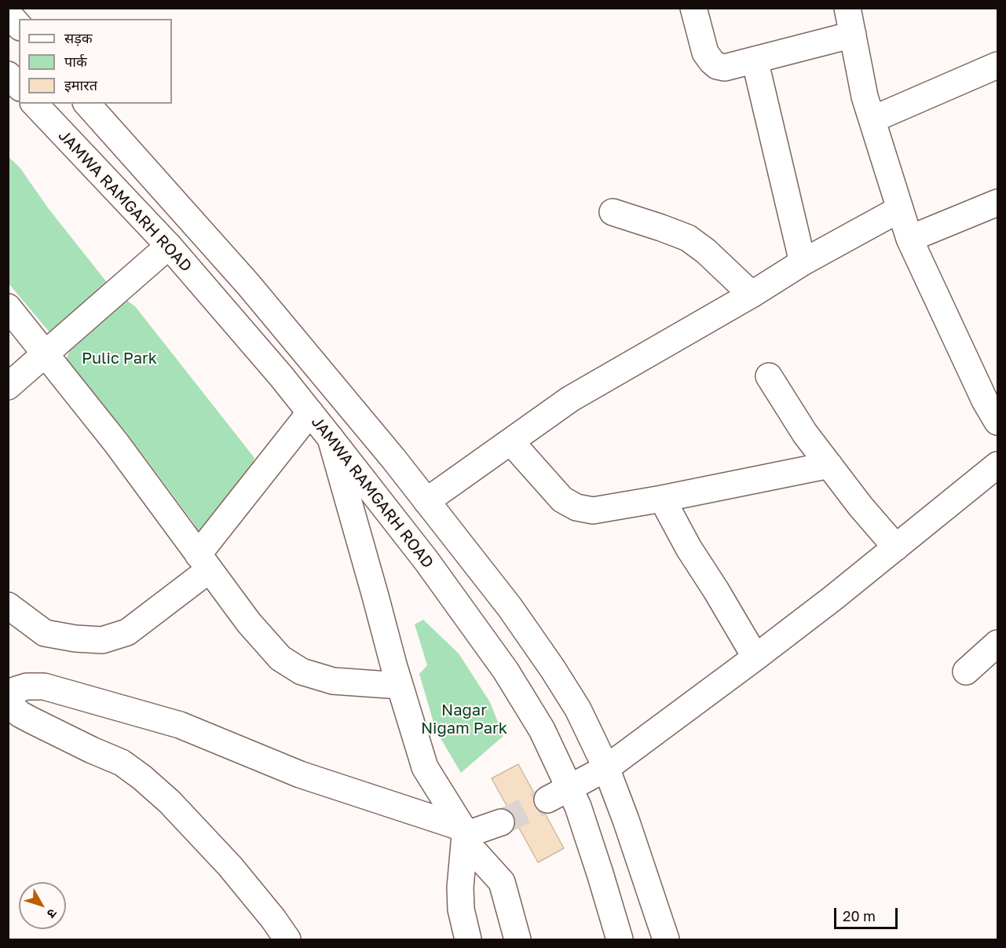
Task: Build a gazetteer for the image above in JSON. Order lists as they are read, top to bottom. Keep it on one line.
{"streets":{"main road":["JAMWA RAMGARH ROAD"]},"parks":["Pulic Park","Nagar Nigam Park"],"legend":["सड़क","पार्क","इमारत"],"scale_bar":"20 m","north":"bottom right"}
